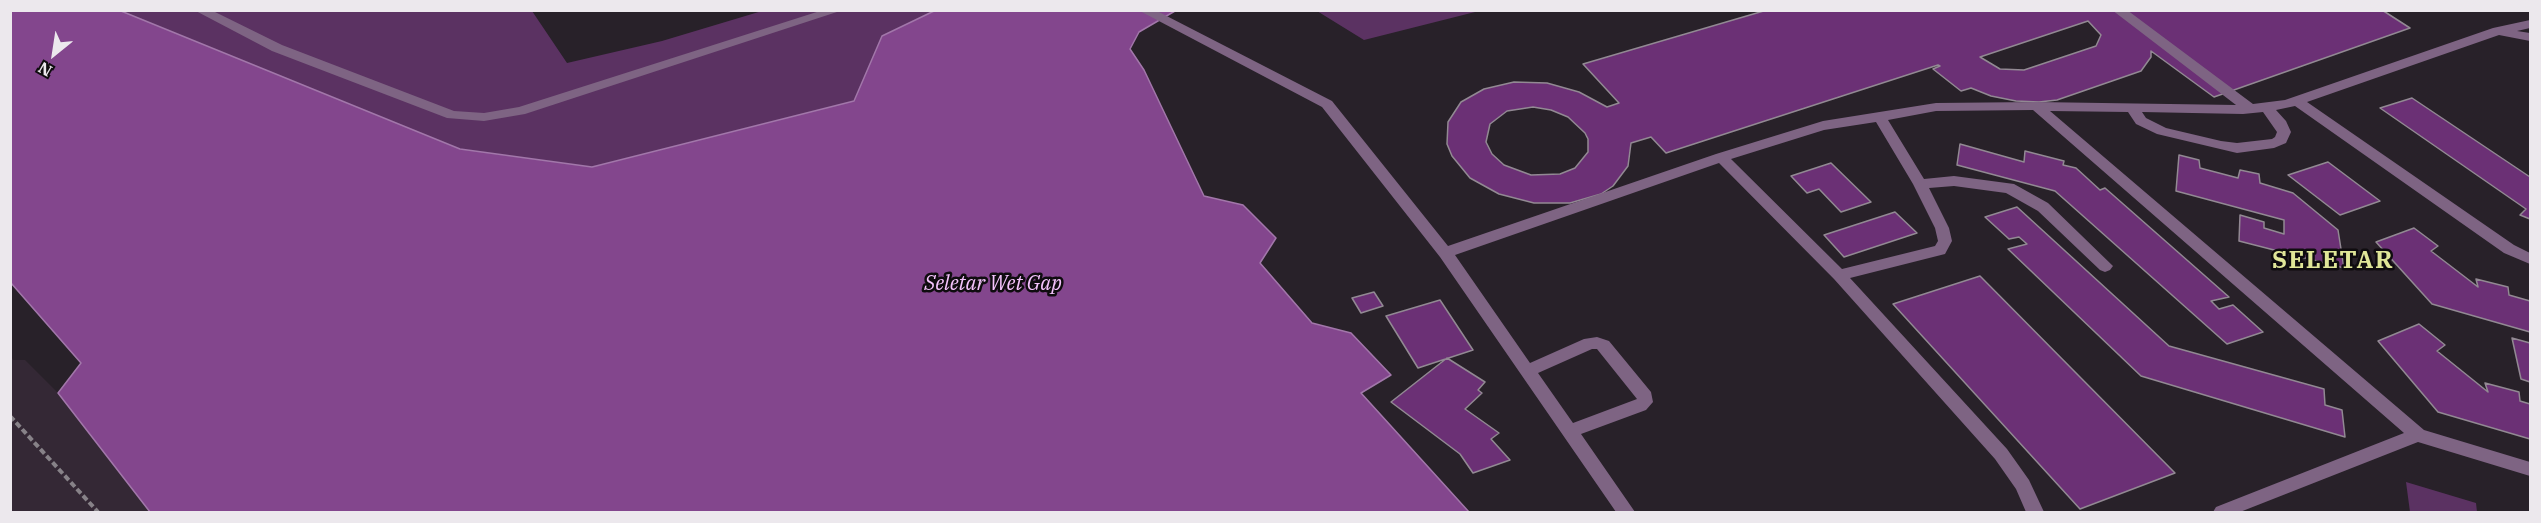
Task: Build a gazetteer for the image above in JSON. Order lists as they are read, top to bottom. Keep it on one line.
{"districts":["SELETAR"],"water":["Seletar Wet Gap"],"north":"bottom left"}
